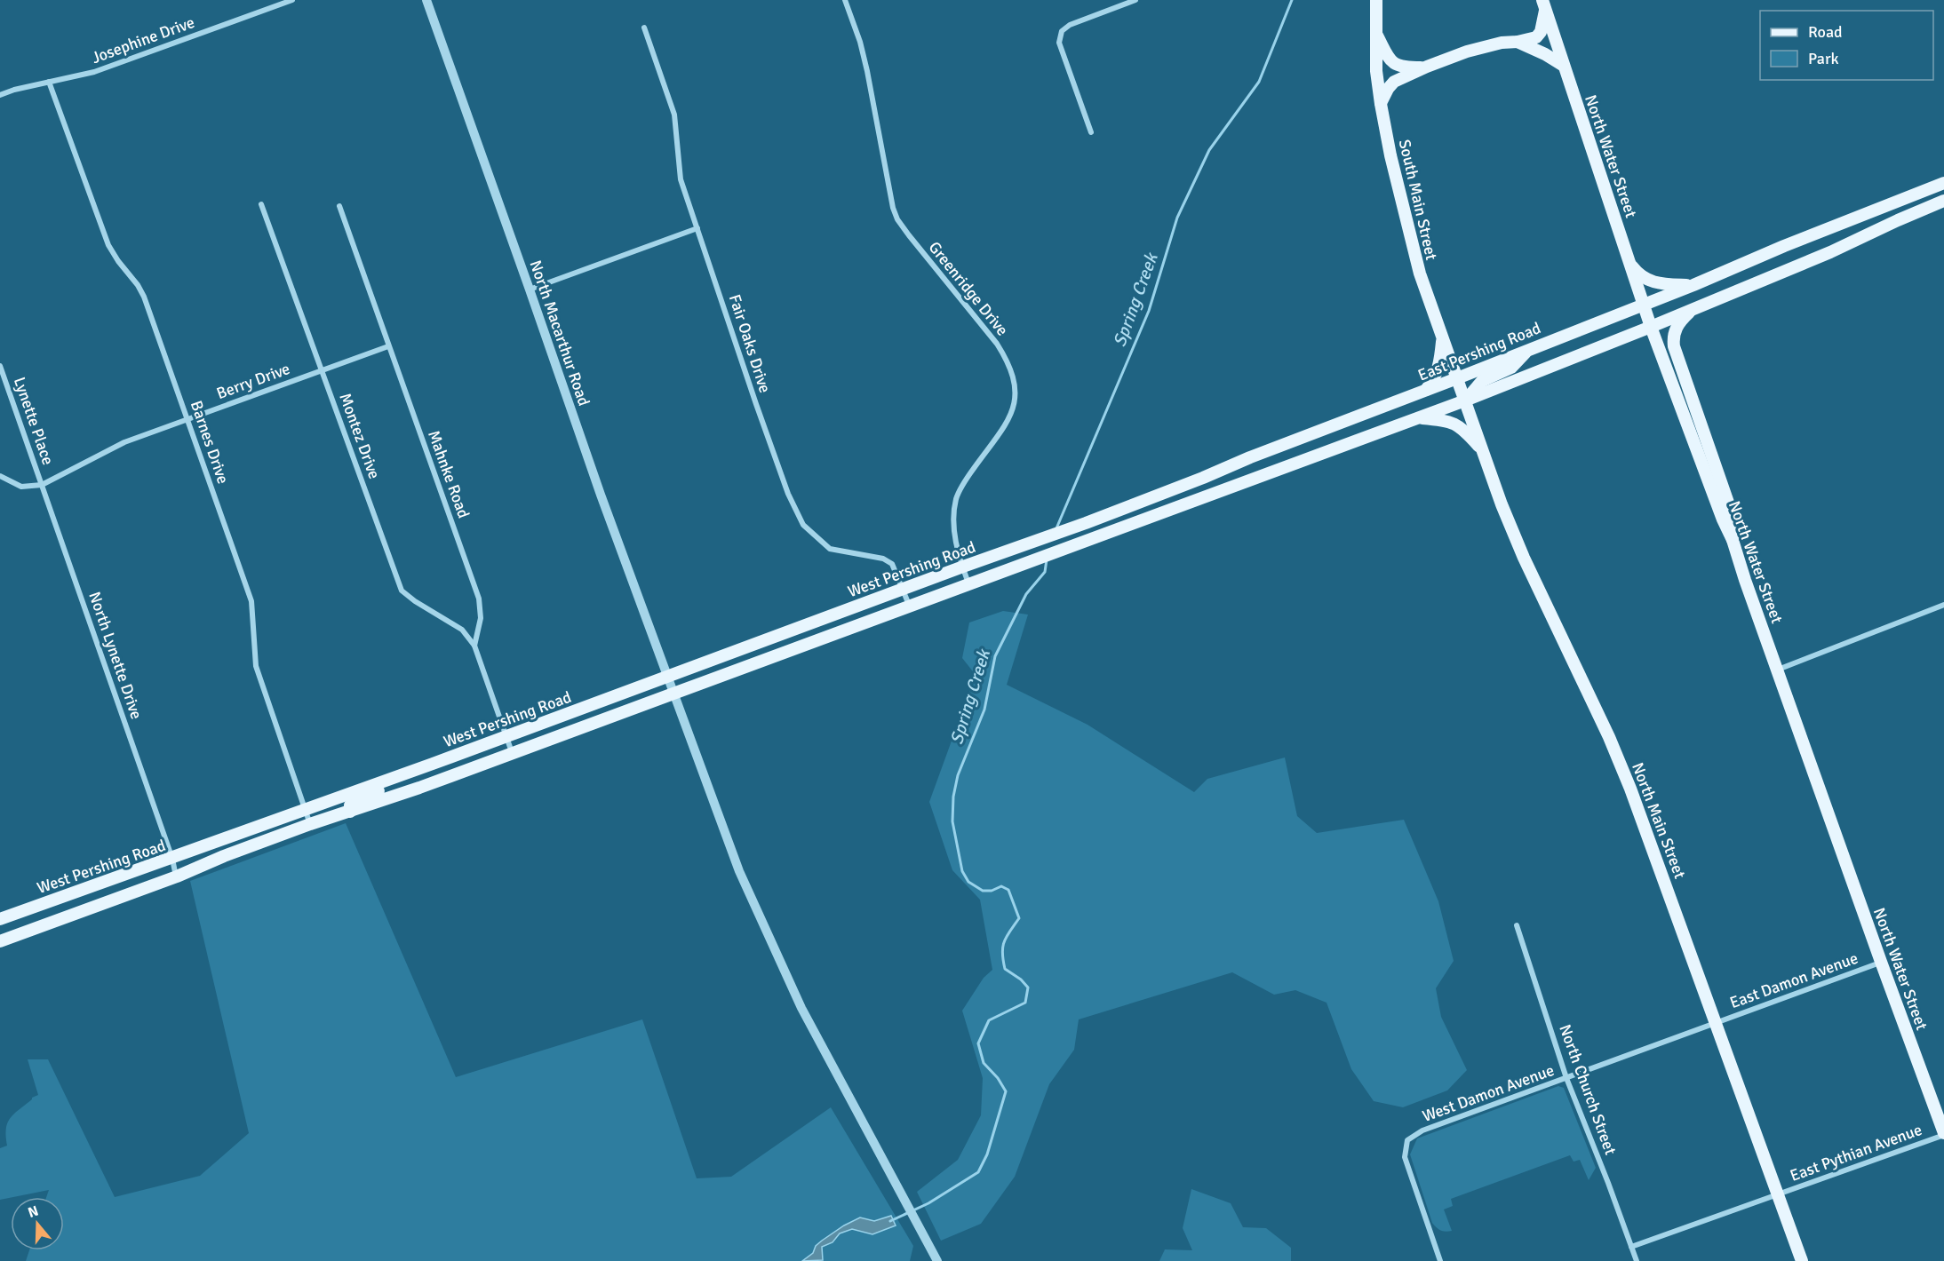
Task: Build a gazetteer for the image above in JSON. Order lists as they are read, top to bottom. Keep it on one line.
{"streets":{"main road":["North Water Street","South Main Street","East Pershing Road","West Pershing Road","North Main Street"],"street":["Josephine Drive","Greenridge Drive","North Macarthur Road","Fair Oaks Drive","Berry Drive","Lynette Place","Montez Drive","Barnes Drive","Mahnke Road","North Lynette Drive","East Damon Avenue","North Church Street","West Damon Avenue","East Pythian Avenue"]},"crossings":[["Josephine Drive","Barnes Drive"],["North Water Street","East Pershing Road"],["North Water Street","West Pershing Road"],["North Water Street","East Damon Avenue"],["North Water Street","East Pythian Avenue"],["South Main Street","East Pershing Road"],["South Main Street","West Pershing Road"],["South Main Street","North Main Street"],["Greenridge Drive","West Pershing Road"],["North Macarthur Road","West Pershing Road"],["Fair Oaks Drive","West Pershing Road"],["East Pershing Road","West Pershing Road"],["Berry Drive","Lynette Place"],["Berry Drive","Montez Drive"],["Berry Drive","Barnes Drive"],["Berry Drive","Mahnke Road"],["Berry Drive","North Lynette Drive"],["Lynette Place","North Lynette Drive"],["Montez Drive","Mahnke Road"],["Barnes Drive","West Pershing Road"],["West Pershing Road","North Lynette Drive"],["West Pershing Road","North Main Street"],["North Main Street","East Damon Avenue"],["North Main Street","West Damon Avenue"],["North Main Street","East Pythian Avenue"],["East Damon Avenue","West Damon Avenue"],["North Church Street","West Damon Avenue"],["North Church Street","East Pythian Avenue"]],"water":["Spring Creek"],"legend":["Road","Park"],"north":"top"}
